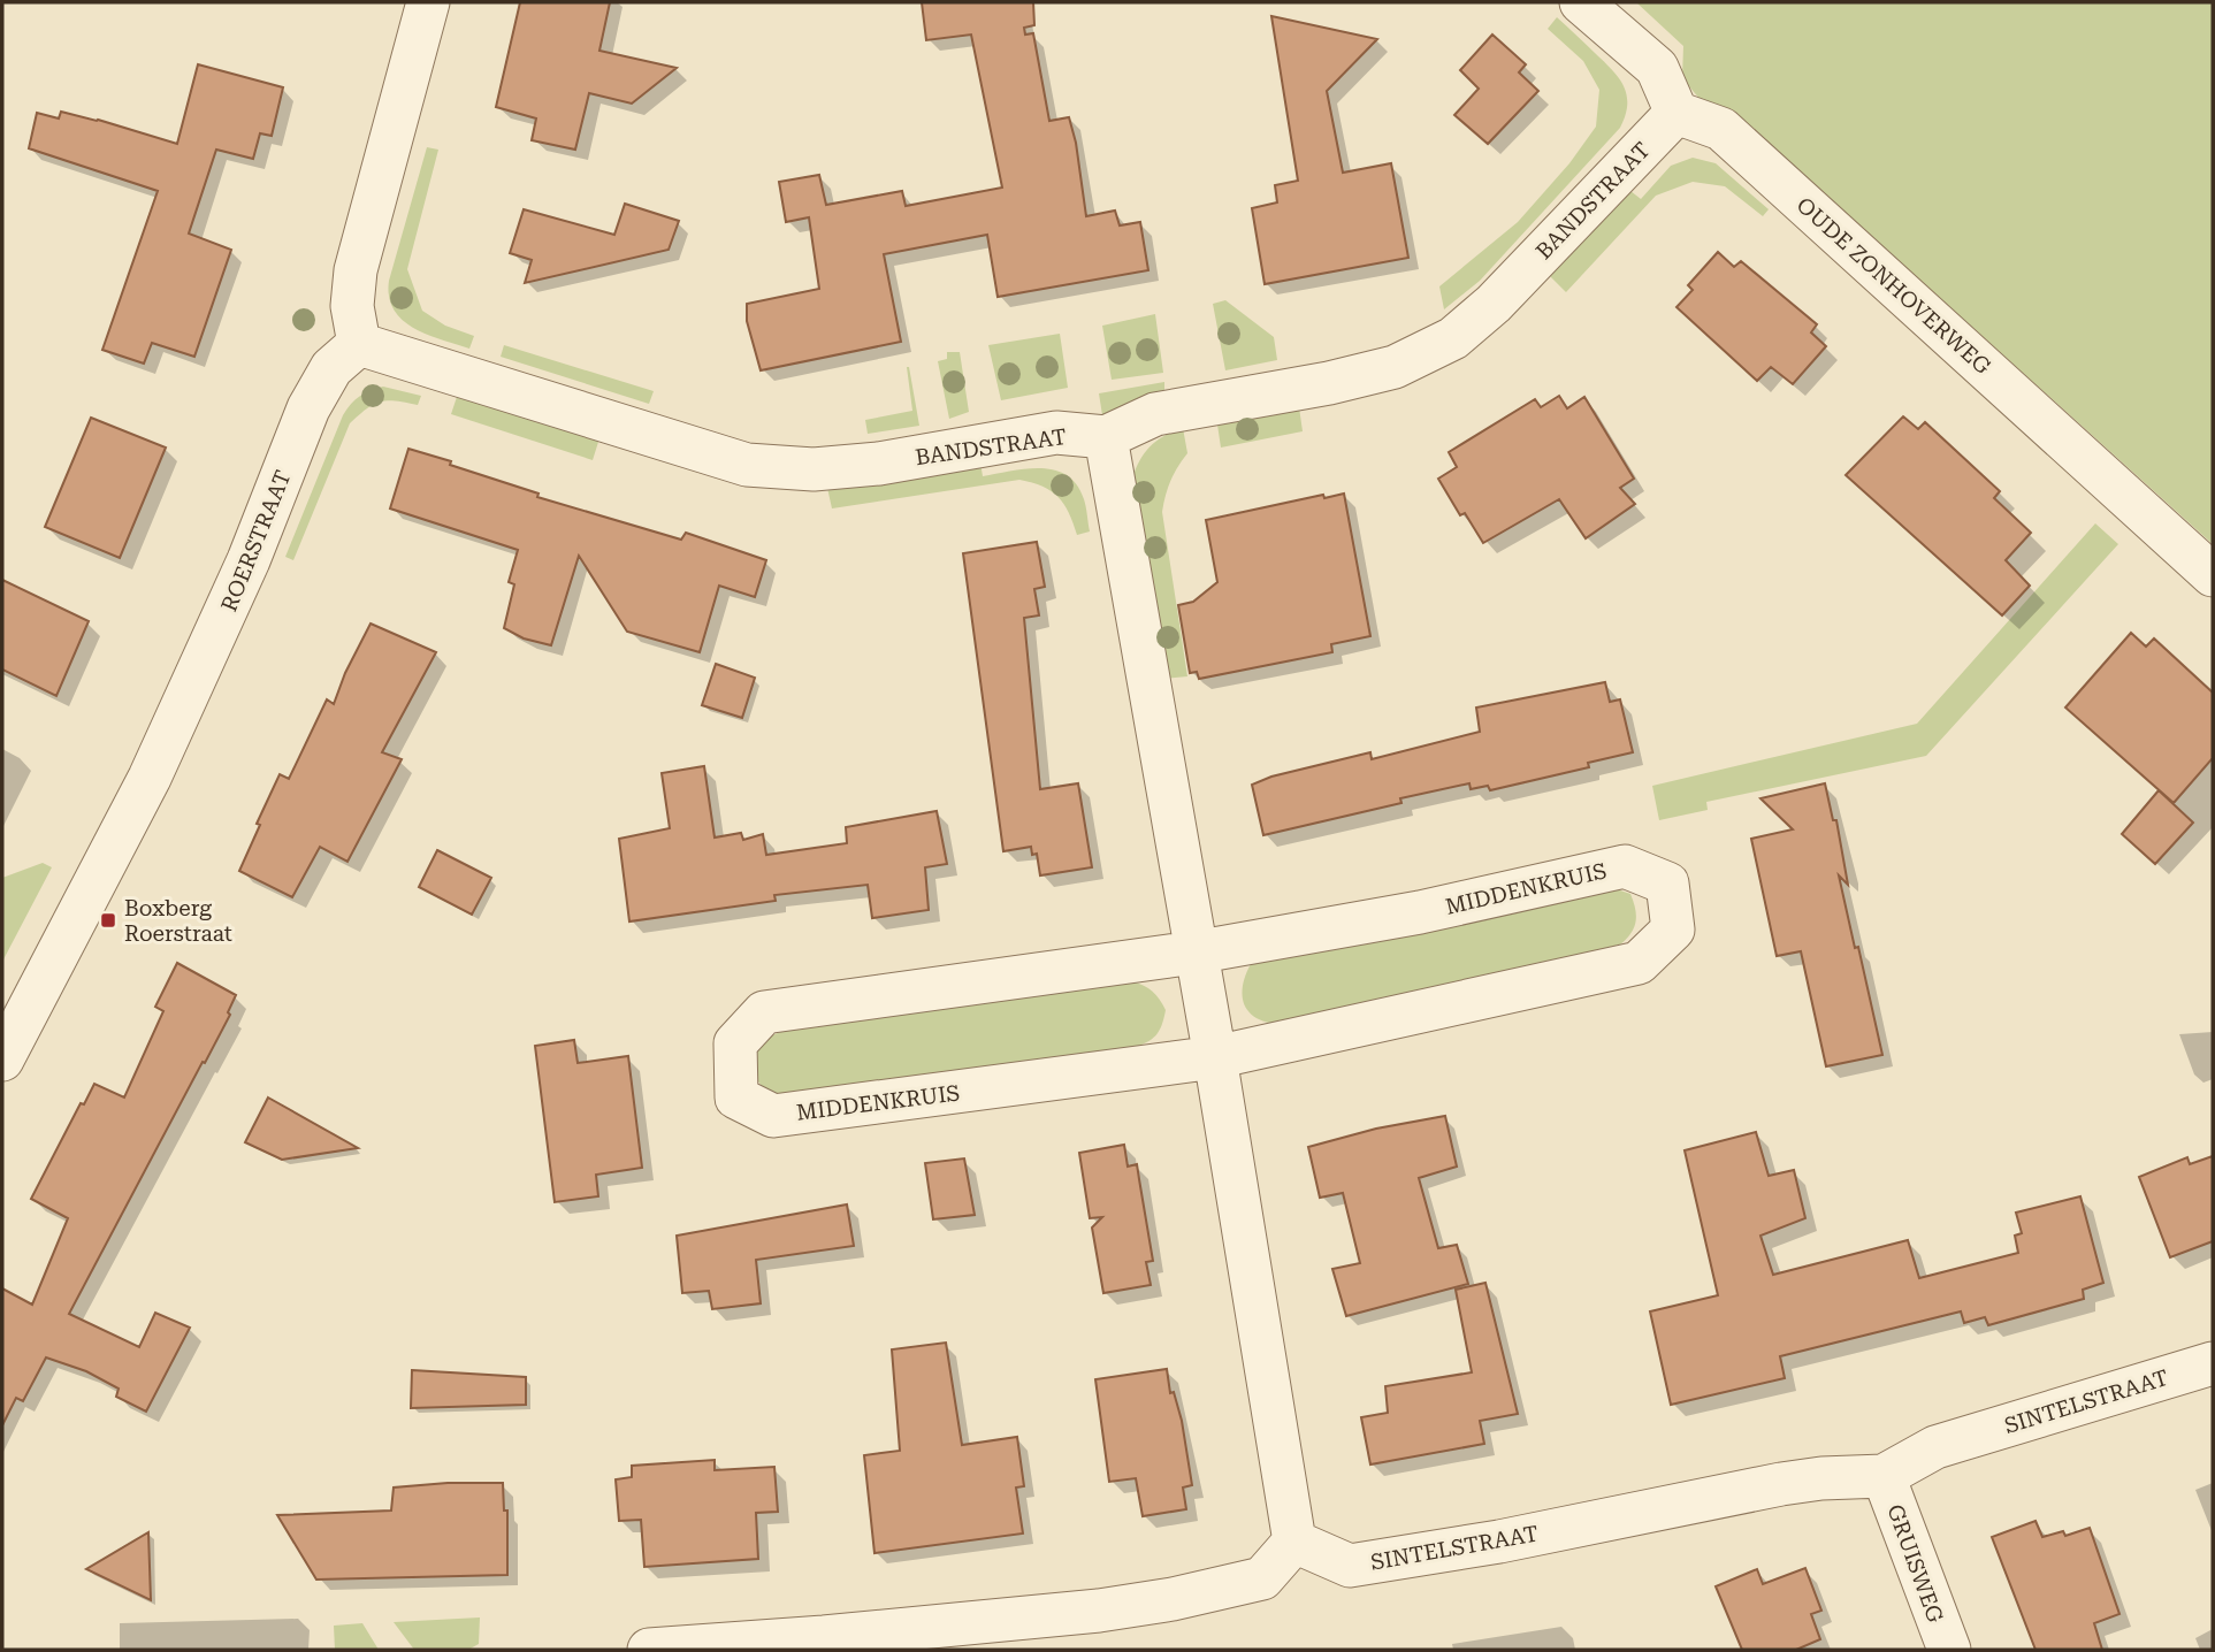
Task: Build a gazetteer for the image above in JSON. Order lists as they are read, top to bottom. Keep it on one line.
{"streets":{"street":["BANDSTRAAT","OUDE ZONHOVERWEG","ROERSTRAAT","MIDDENKRUIS","SINTELSTRAAT","GRUISWEG"]},"crossings":[["BANDSTRAAT","OUDE ZONHOVERWEG"],["BANDSTRAAT","ROERSTRAAT"],["SINTELSTRAAT","GRUISWEG"]],"places":{"transit":["Boxberg Roerstraat"]}}
